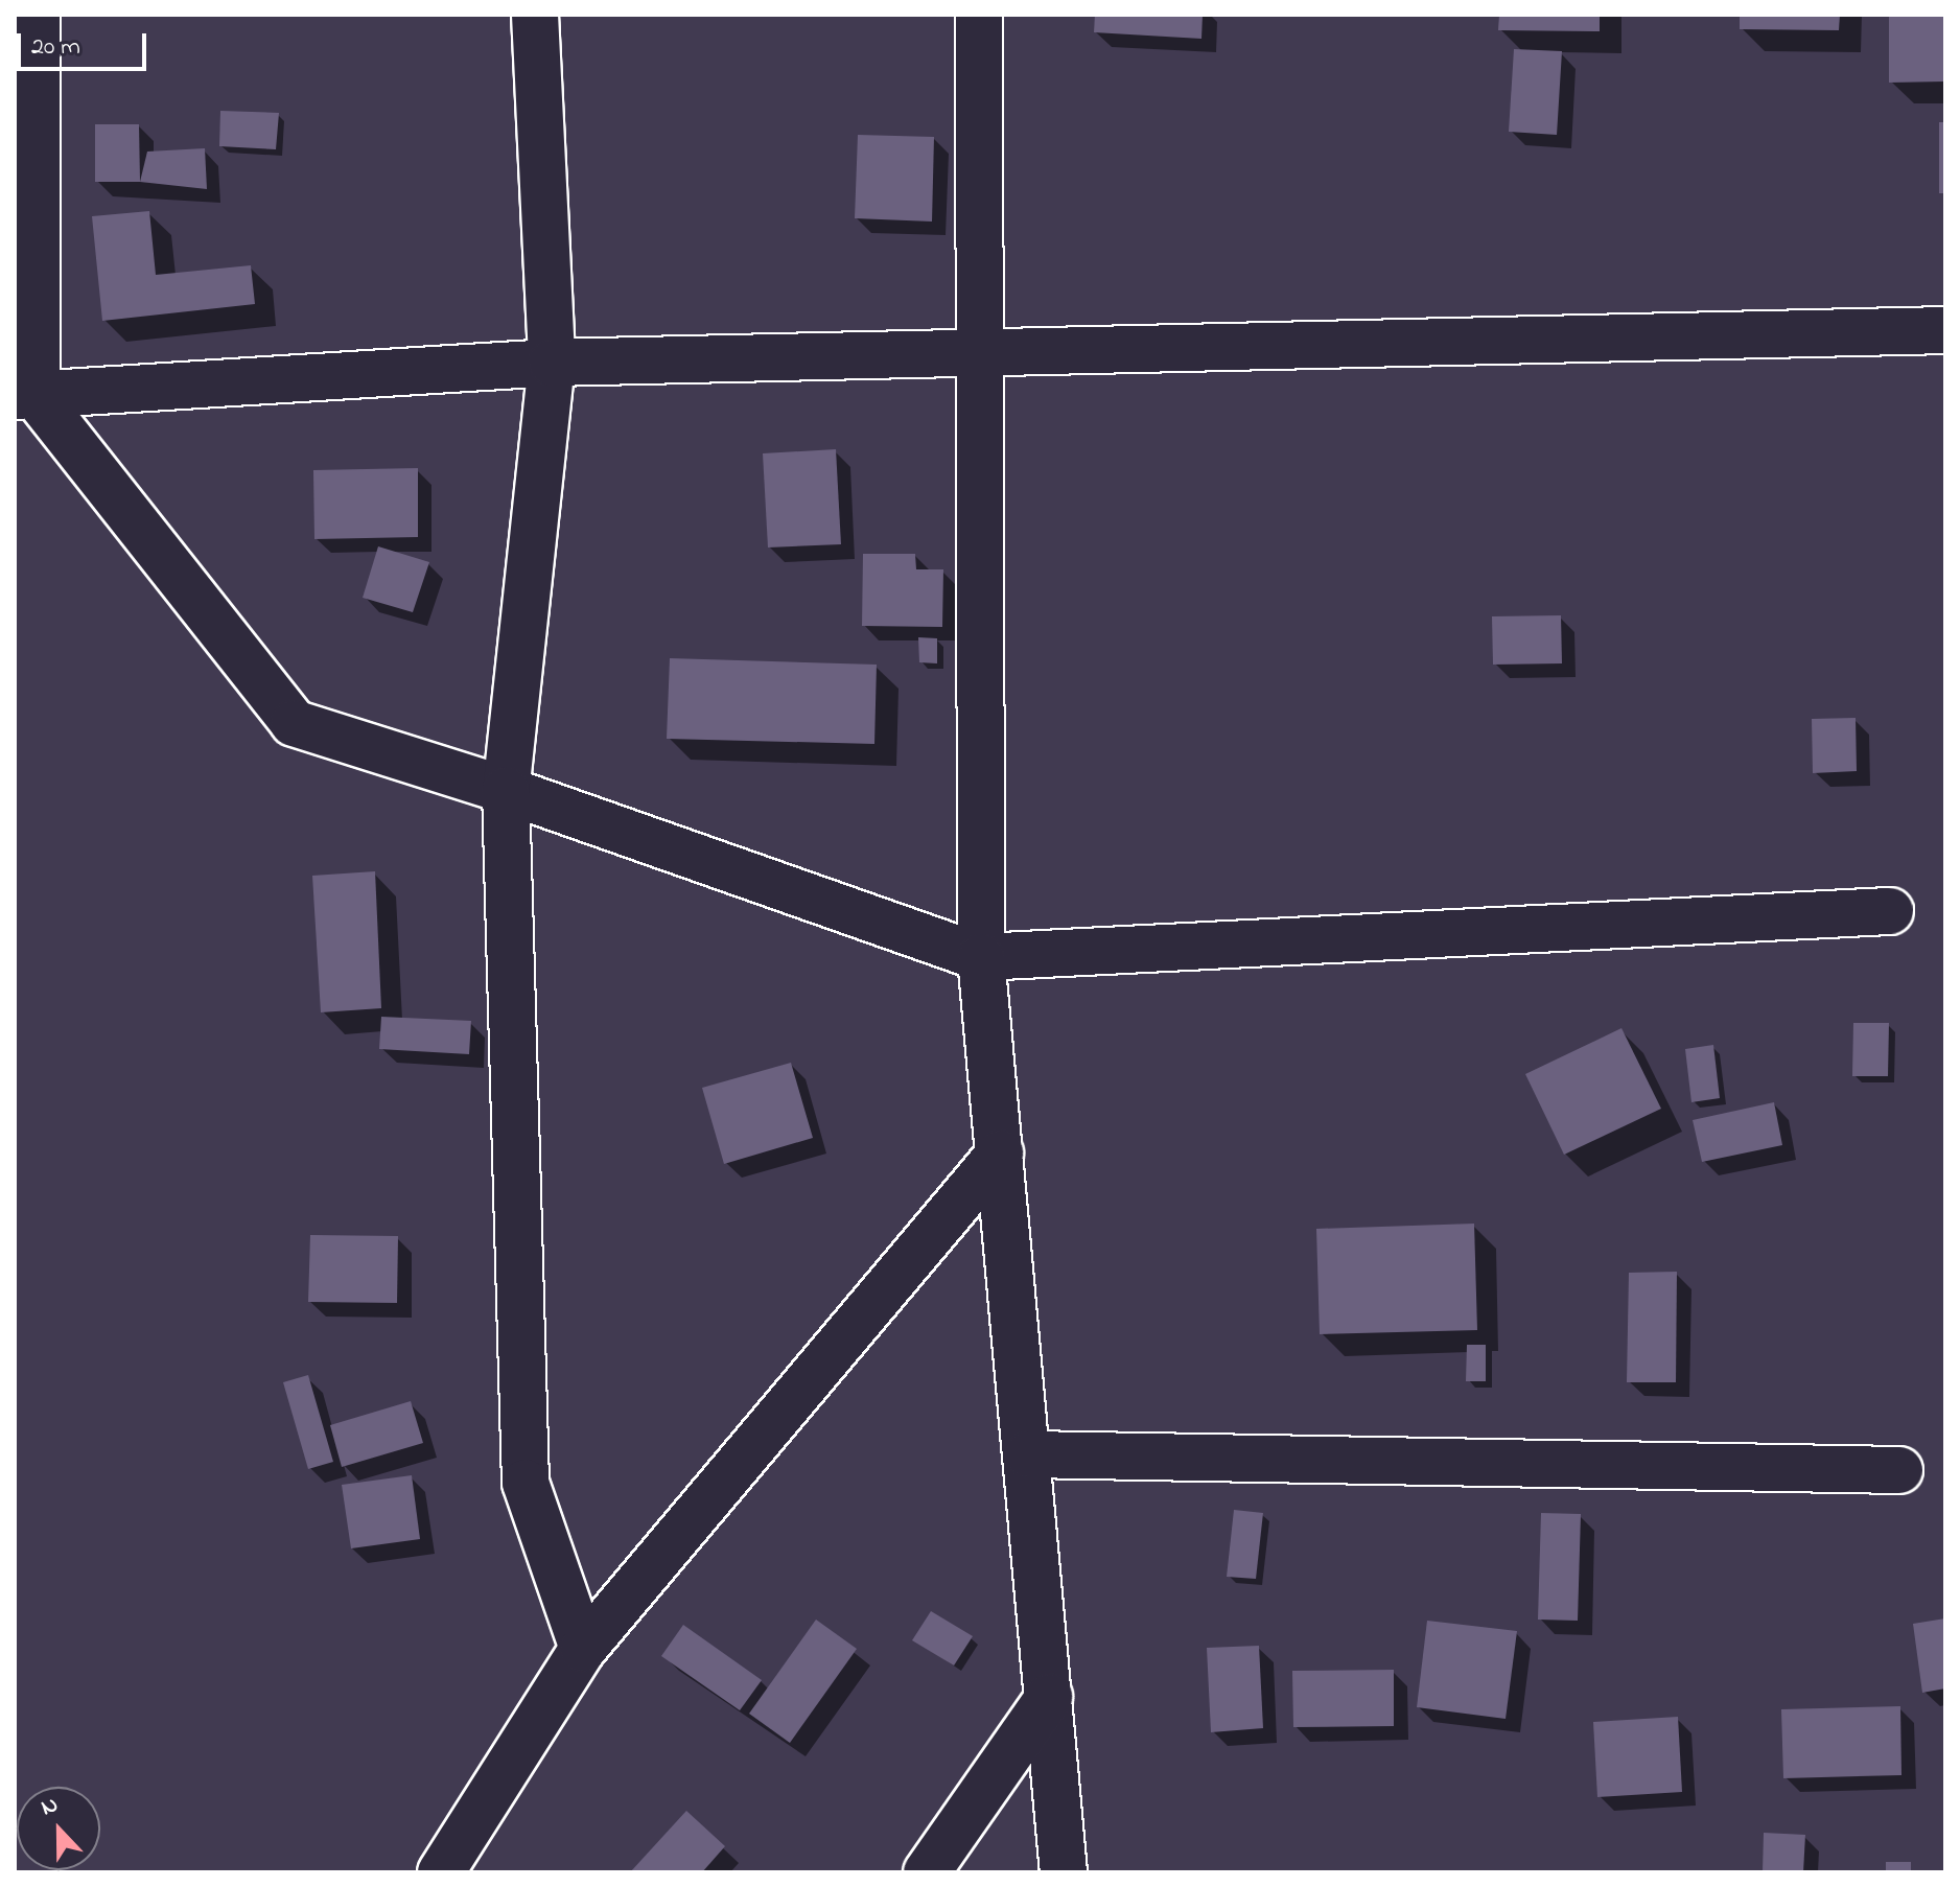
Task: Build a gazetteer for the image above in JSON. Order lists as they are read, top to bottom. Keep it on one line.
{"scale_bar":"20 m","north":"top"}
